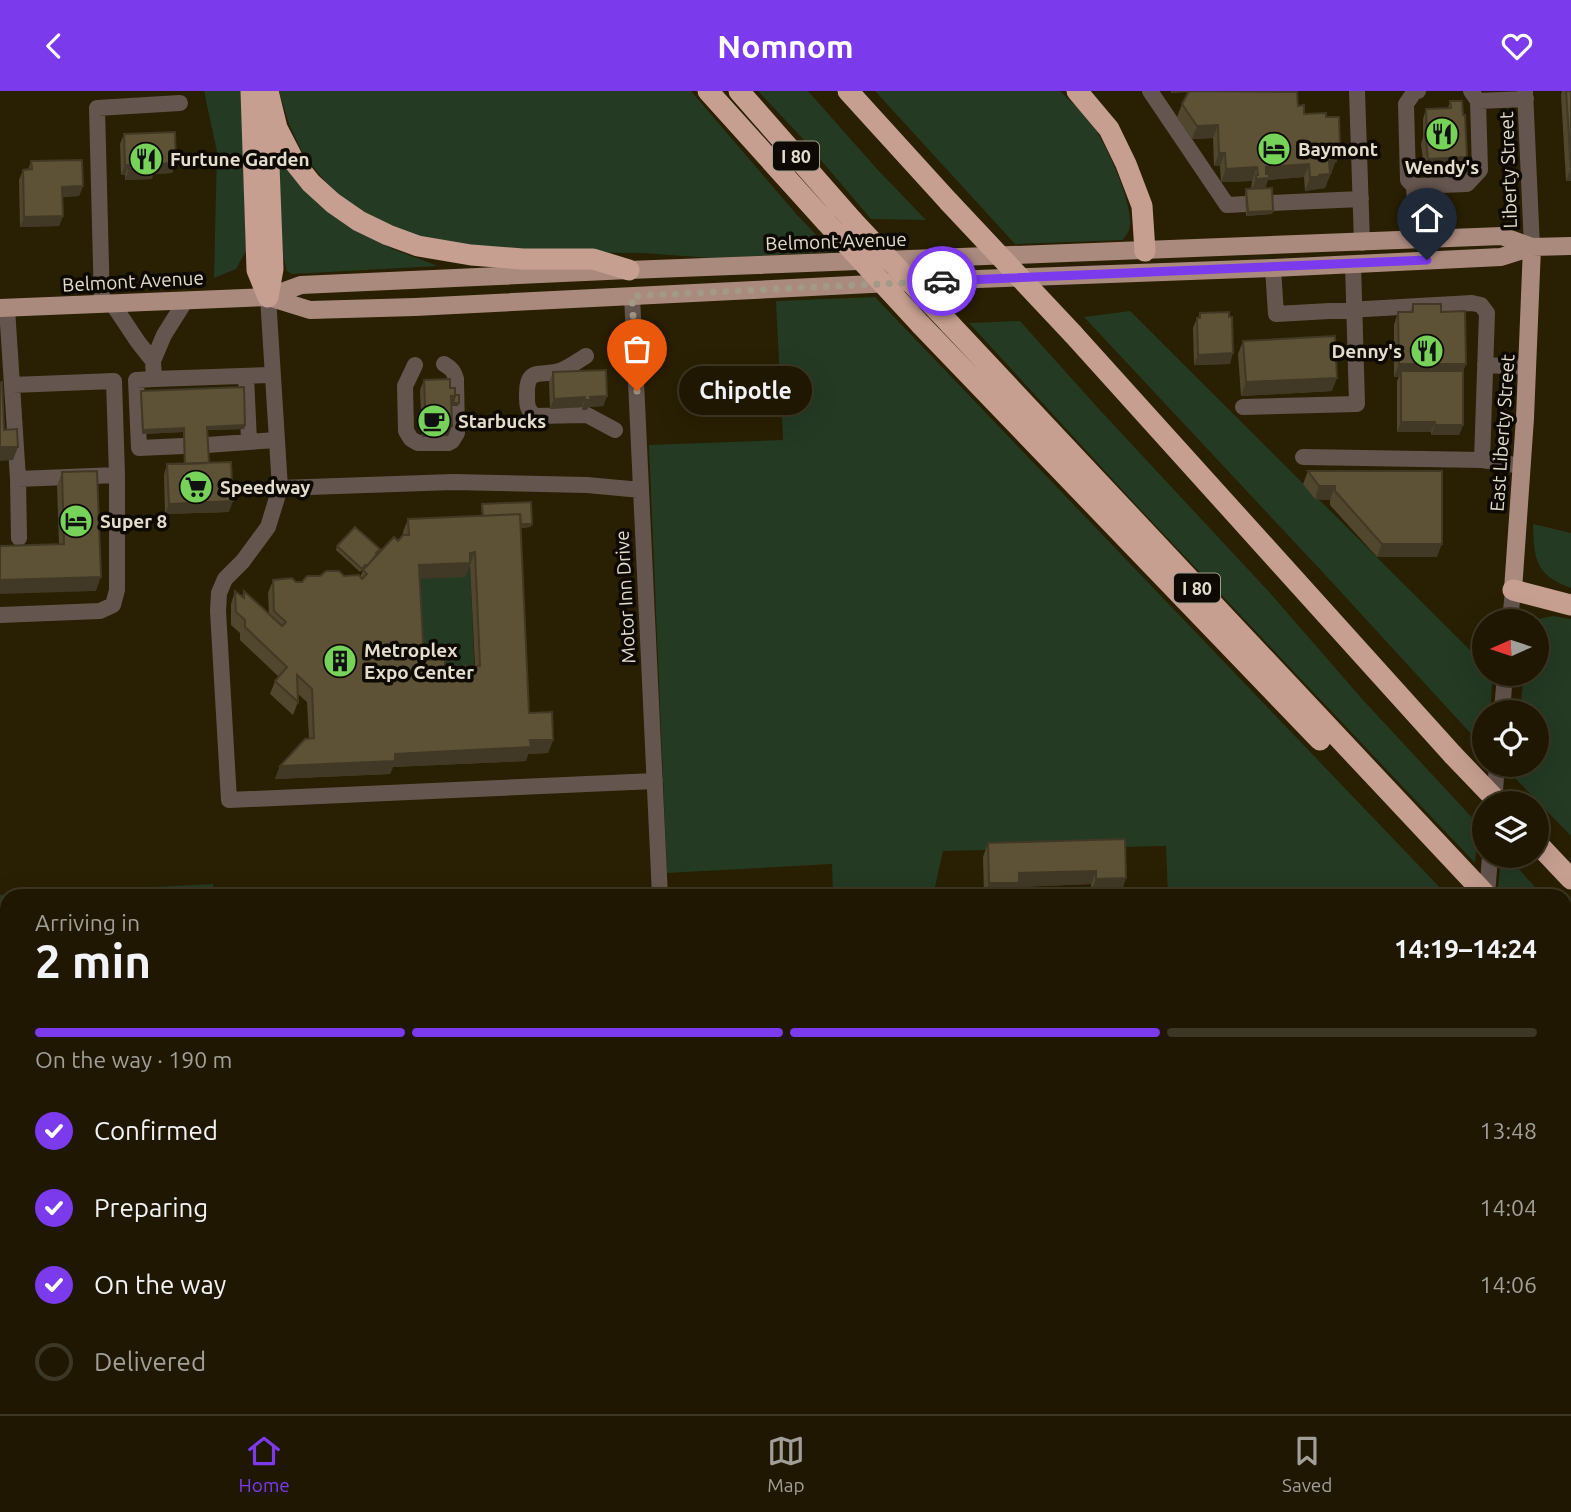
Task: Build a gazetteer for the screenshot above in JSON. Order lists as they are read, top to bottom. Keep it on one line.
{"streets":{"highway":["I 80"],"main road":["Belmont Avenue","East Liberty Street"],"street":["Liberty Street","Motor Inn Drive"]},"crossings":[["Liberty Street","Belmont Avenue"],["Liberty Street","East Liberty Street"],["Belmont Avenue","East Liberty Street"],["Belmont Avenue","Motor Inn Drive"]],"places":{"restaurant":["Wendy's","Furtune Garden","Denny's"],"hotel":["Baymont","Super 8"],"other":["Chipotle"],"cafe":["Starbucks"],"supermarket":["Speedway"],"building":["Metroplex Expo Center"]},"north":"left","page":{"header":"Nomnom","bubble":"Chipotle","heading":["2 min","Arriving in","14:19–14:24"],"bar":"On the way · 190 m","list":[["Confirmed","13:48"],["Preparing","14:04"],["On the way","14:06"],"Delivered"],"tabs":["Home","Map","Saved"]}}
